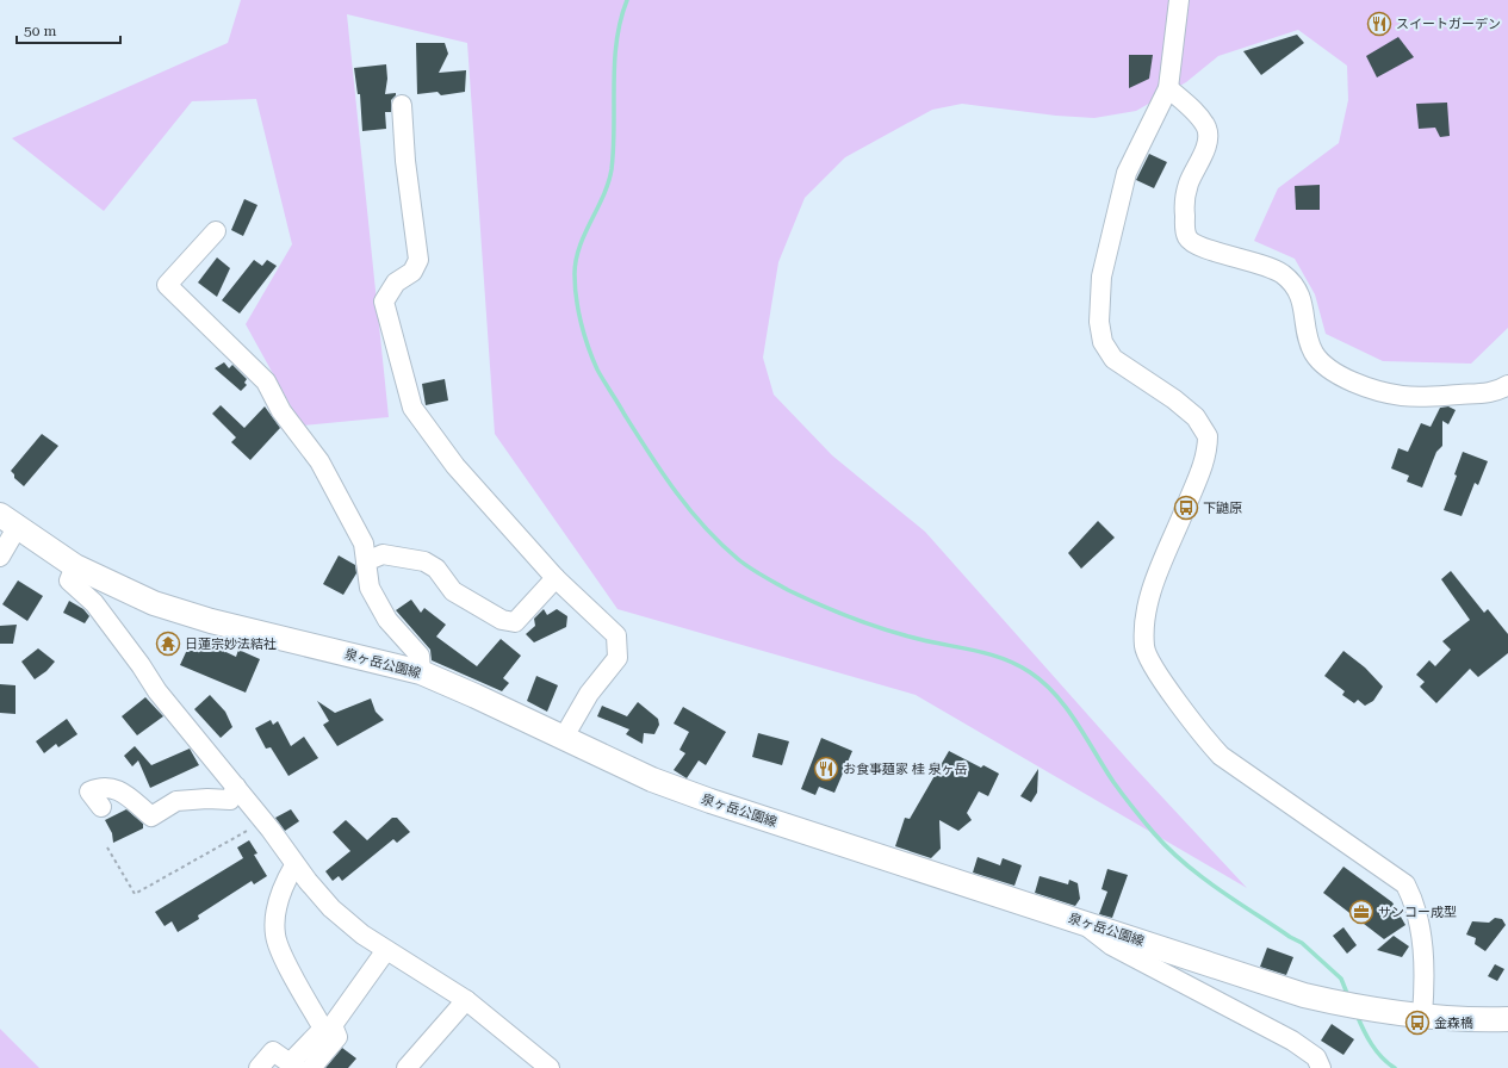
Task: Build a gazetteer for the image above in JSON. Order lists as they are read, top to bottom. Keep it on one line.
{"streets":{"main road":["泉ヶ岳公園線"]},"places":{"restaurant":["スイートガーデン","お食事麺家 桂 泉ヶ岳"],"bus stop":["下鼬原","金森橋"],"temple":["日蓮宗妙法結社"],"office":["サンコー成型"]},"scale_bar":"50 m"}
